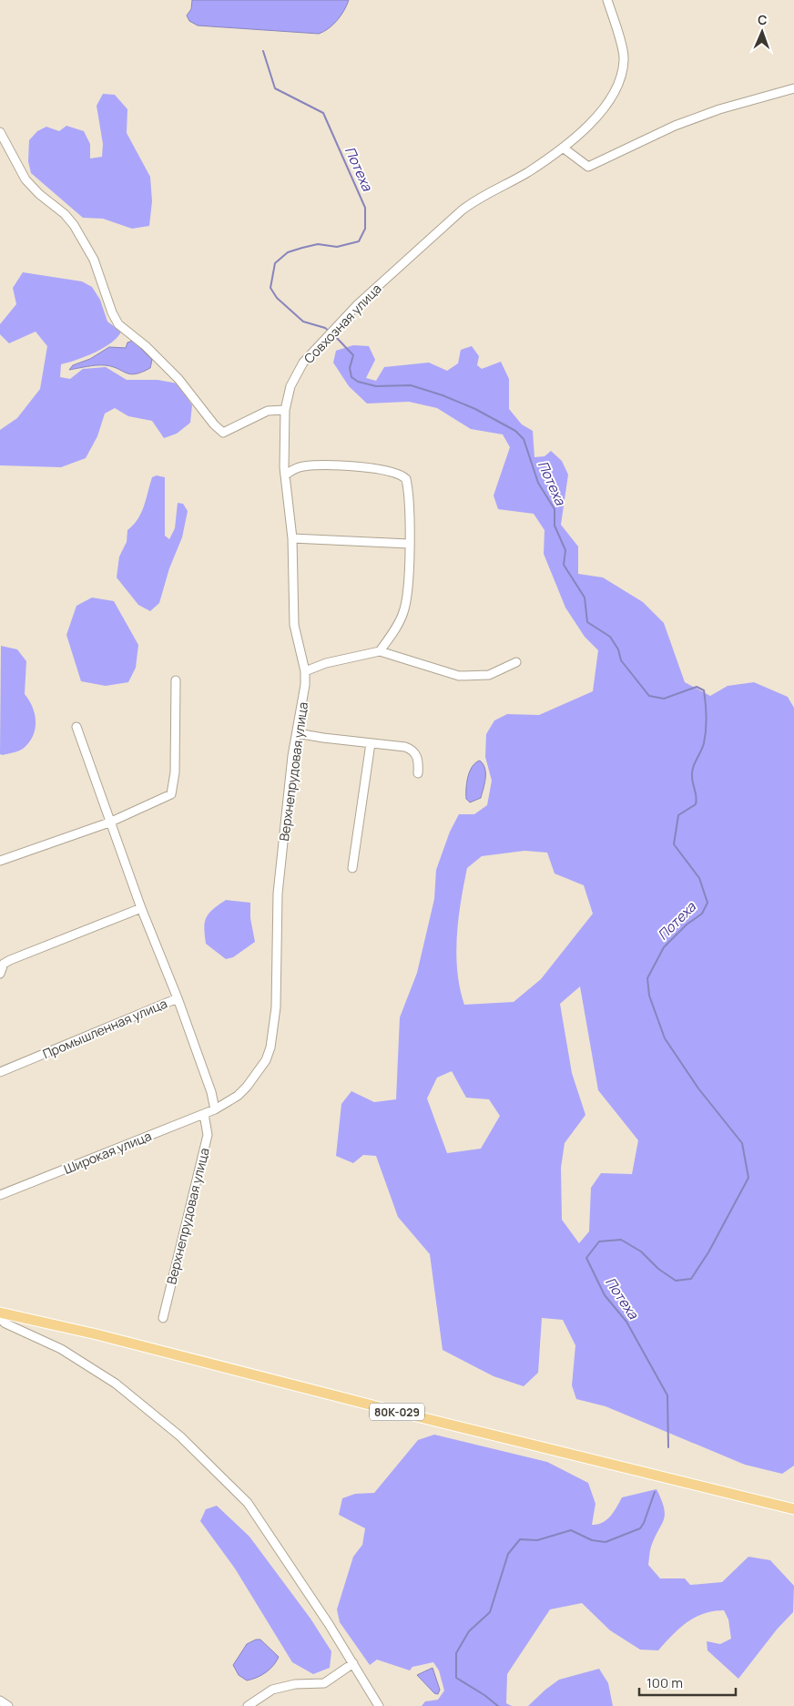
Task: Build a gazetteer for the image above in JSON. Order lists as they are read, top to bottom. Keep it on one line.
{"streets":{"main road":["80К-029"],"street":["Совхозная улица","Верхнепрудовая улица","Промышленная улица","Широкая улица"]},"crossings":[["Совхозная улица","Верхнепрудовая улица"],["Верхнепрудовая улица","Промышленная улица"],["Верхнепрудовая улица","Широкая улица"],["Промышленная улица","Широкая улица"]],"water":["Потеха"],"scale_bar":"100 m","north":"top"}
